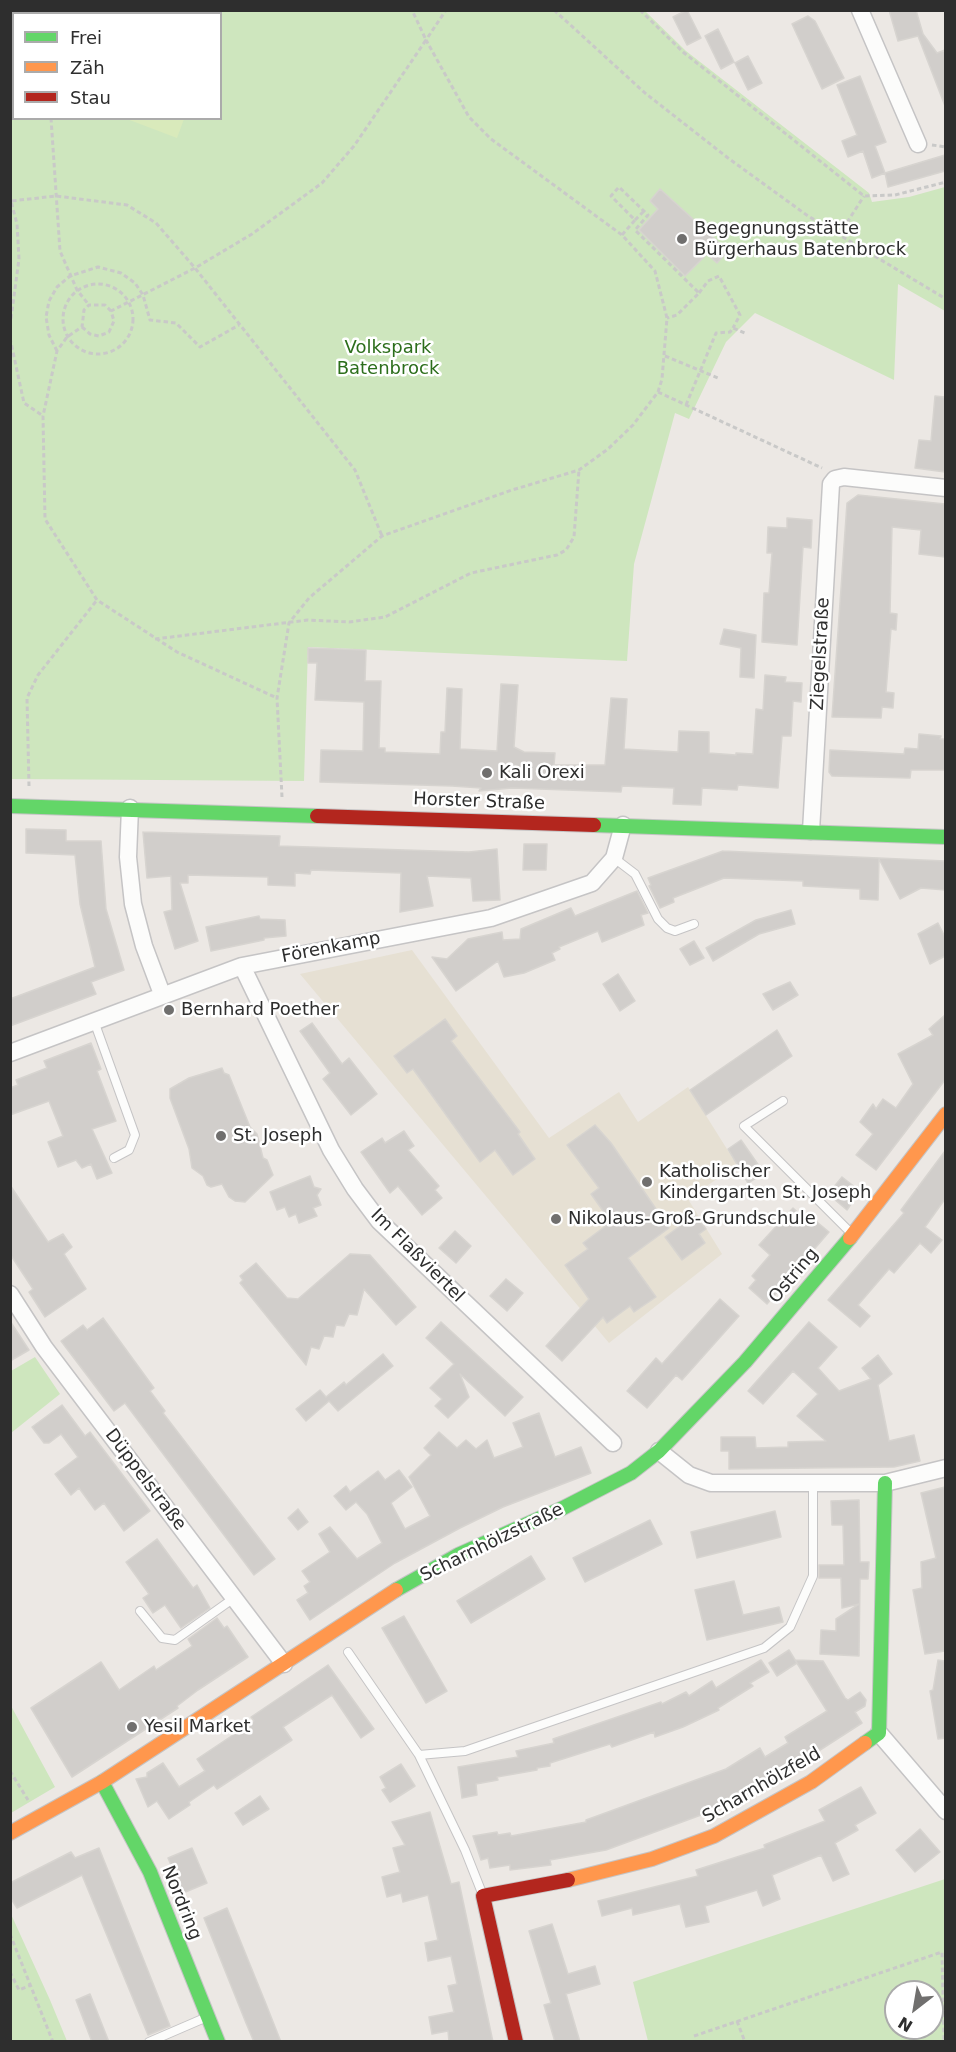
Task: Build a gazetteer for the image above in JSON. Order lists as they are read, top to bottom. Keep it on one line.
{"streets":{"main road":["Horster Straße","Ostring","Scharnhölzstraße","Scharnhölzfeld","Nordring"],"street":["Ziegelstraße","Förenkamp","Im Flaßviertel","Düppelstraße"]},"crossings":[["Ziegelstraße","Horster Straße"],["Horster Straße","Förenkamp"],["Förenkamp","Im Flaßviertel"],["Ostring","Scharnhölzstraße"],["Düppelstraße","Scharnhölzstraße"],["Scharnhölzstraße","Nordring"]],"parks":["Volkspark Batenbrock"],"places":["Begegnungsstätte Bürgerhaus Batenbrock","Kali Orexi","Bernhard Poether","St. Joseph","Katholischer Kindergarten St. Joseph","Nikolaus-Groß-Grundschule","Yesil Market"],"legend":["Frei","Zäh","Stau"],"north":"bottom left"}
